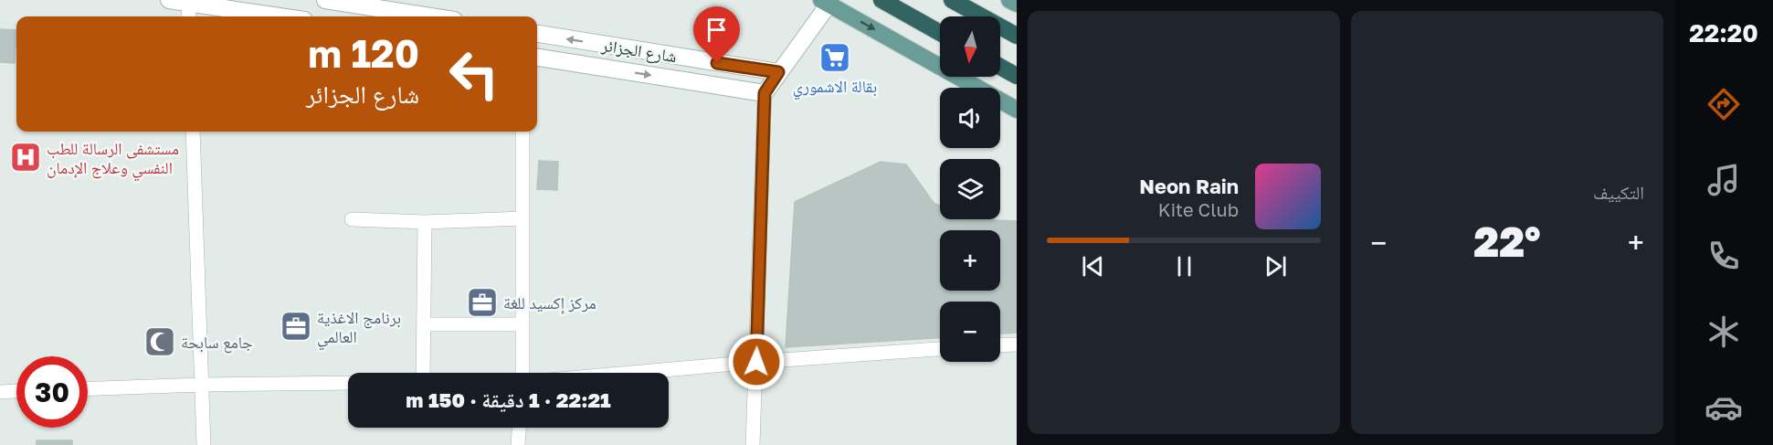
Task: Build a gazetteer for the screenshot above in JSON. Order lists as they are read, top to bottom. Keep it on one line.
{"streets":{"main road":["شارع الجزائر"]},"places":{"supermarket":["بقالة الاشموري"],"hospital":["مستشفى الرسالة للطب النفسي وعلاج الإدمان"],"office":["مركز إكسيد للغة","برنامج الاغذية العالمي"],"mosque":["جامع سابحة"]},"north":"bottom","page":{"tabs":"22:20","tile":"التكييف","map_buttons":["+","−"],"turn":["120 m","شارع الجزائر"],"song":["Neon Rain","Kite Club"],"heat":["−","22°","+"],"limit":"30","trip":"22:21 · 1 دقيقة · 150 m"}}
